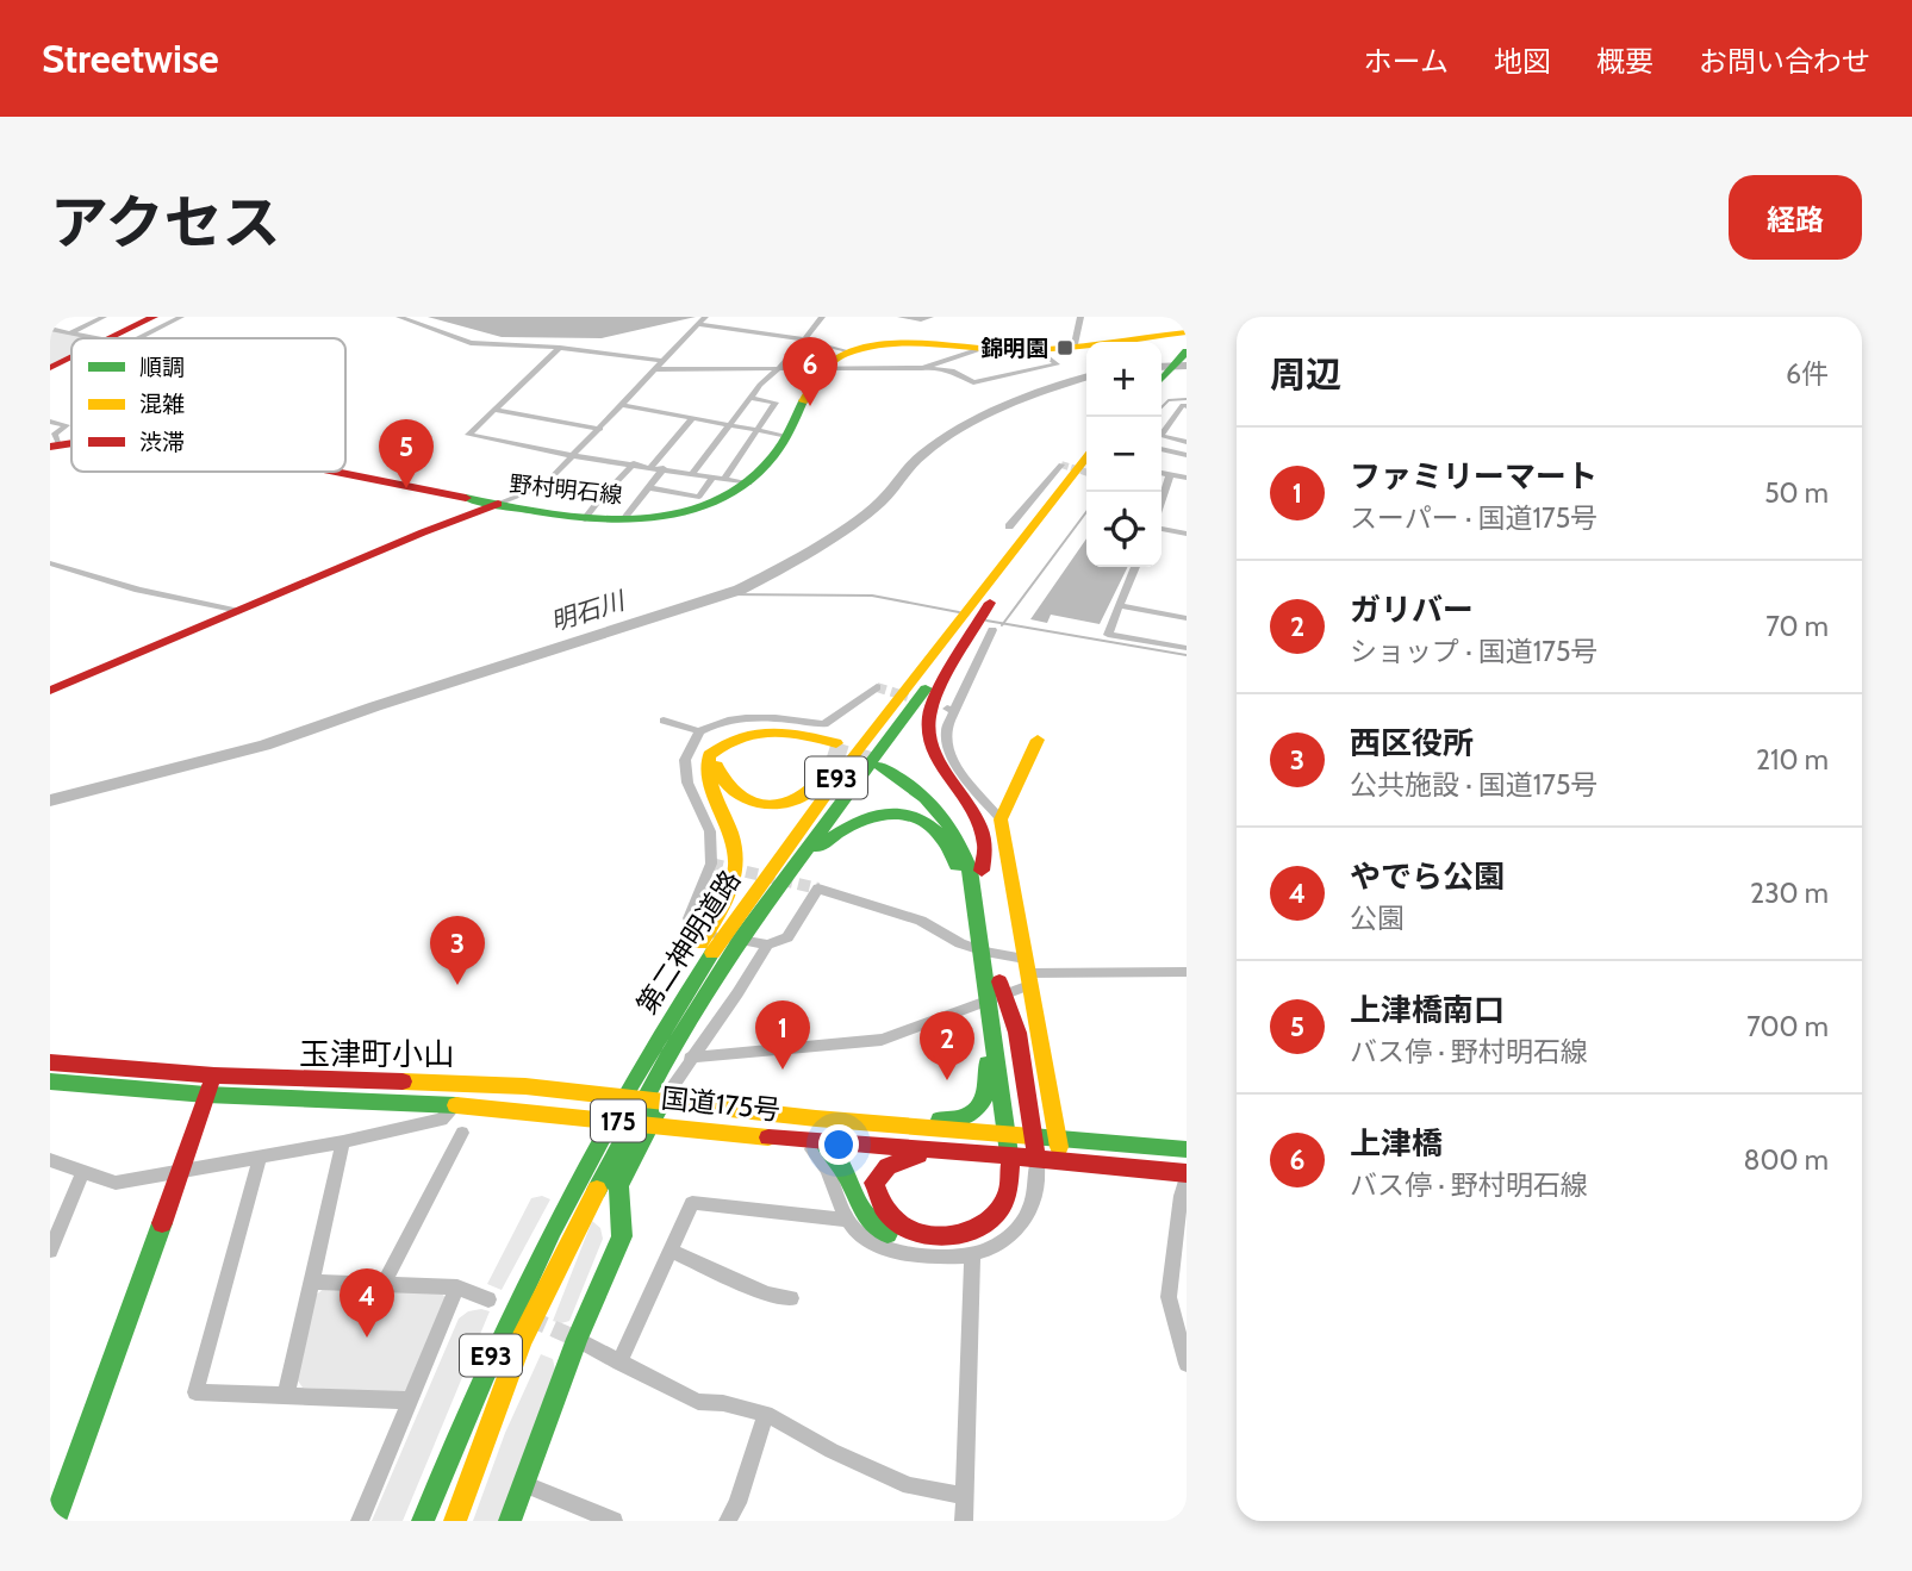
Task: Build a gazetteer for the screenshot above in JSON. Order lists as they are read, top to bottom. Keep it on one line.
{"streets":{"main road":["野村明石線","E93","第二神明道路","国道175号","175"]},"crossings":[["E93","第二神明道路"]],"districts":["玉津町小山"],"water":["明石川"],"places":{"transit":["錦明園"]},"legend":["順調","混雑","渋滞"],"page":{"header":"Streetwise","nav":["ホーム","地図","概要","お問い合わせ"],"title":"アクセス","buttons":"経路","heading":["周辺","6件"],"pins":["6","5","3","1","2","4"],"map_buttons":["+","−"],"list":[{"mark":"1","name":"ファミリーマート","note":"スーパー · 国道175号","value":"50 m"},{"mark":"2","name":"ガリバー","note":"ショップ · 国道175号","value":"70 m"},{"mark":"3","name":"西区役所","note":"公共施設 · 国道175号","value":"210 m"},{"mark":"4","name":"やでら公園","note":"公園","value":"230 m"},{"mark":"5","name":"上津橋南口","note":"バス停 · 野村明石線","value":"700 m"},{"mark":"6","name":"上津橋","note":"バス停 · 野村明石線","value":"800 m"}]}}
